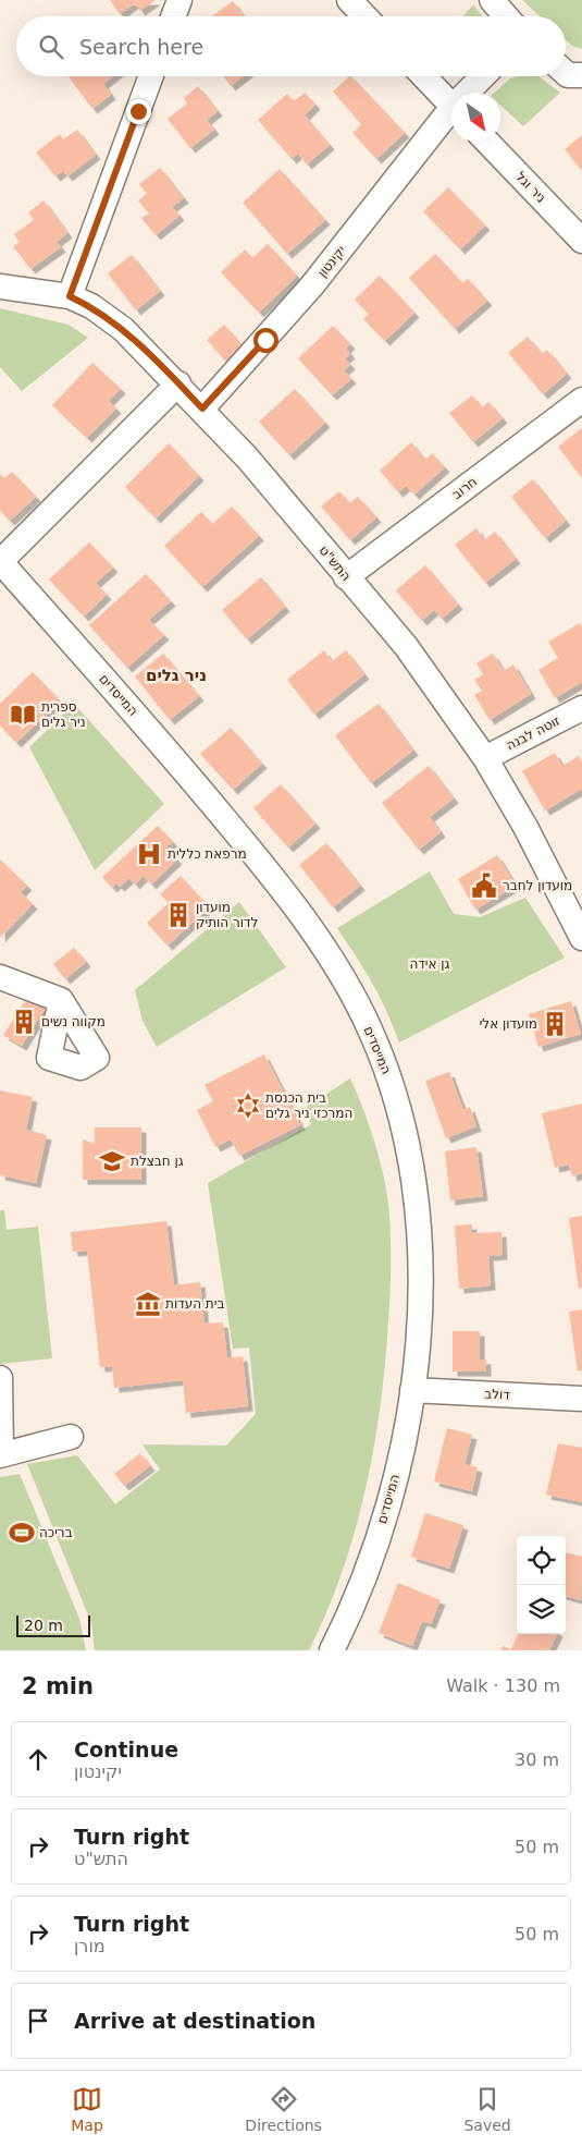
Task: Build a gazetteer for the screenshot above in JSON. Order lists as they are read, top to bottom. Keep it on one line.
{"streets":{"street":["ניר וגל","יקינטון","חרוב","התש\"ט","המייסדים","זוטה לבנה","דולב"]},"crossings":[["יקינטון","התש\"ט"],["חרוב","התש\"ט"],["התש\"ט","זוטה לבנה"],["המייסדים","דולב"]],"districts":["ניר גלים"],"parks":["גן אידה"],"places":{"library":["ספרית ניר גלים"],"hospital":["מרפאת כללית"],"public building":["מועדון לחבר"],"building":["מועדון לדור הותיק","מקווה נשים","מועדון אלי"],"synagogue":["בית הכנסת המרכזי ניר גלים"],"school or university":["גן חבצלת"],"museum":["בית העדות"],"sports":["בריכה"]},"scale_bar":"20 m","north":"bottom right","page":{"search":"Search here","scale":"20 m","heading":["2 min","Walk · 130 m"],"list":[["Continue","יקינטון","30 m"],["Turn right","התש\"ט","50 m"],["Turn right","מורן","50 m"],"Arrive at destination"],"nav":["Map","Directions","Saved"]}}
